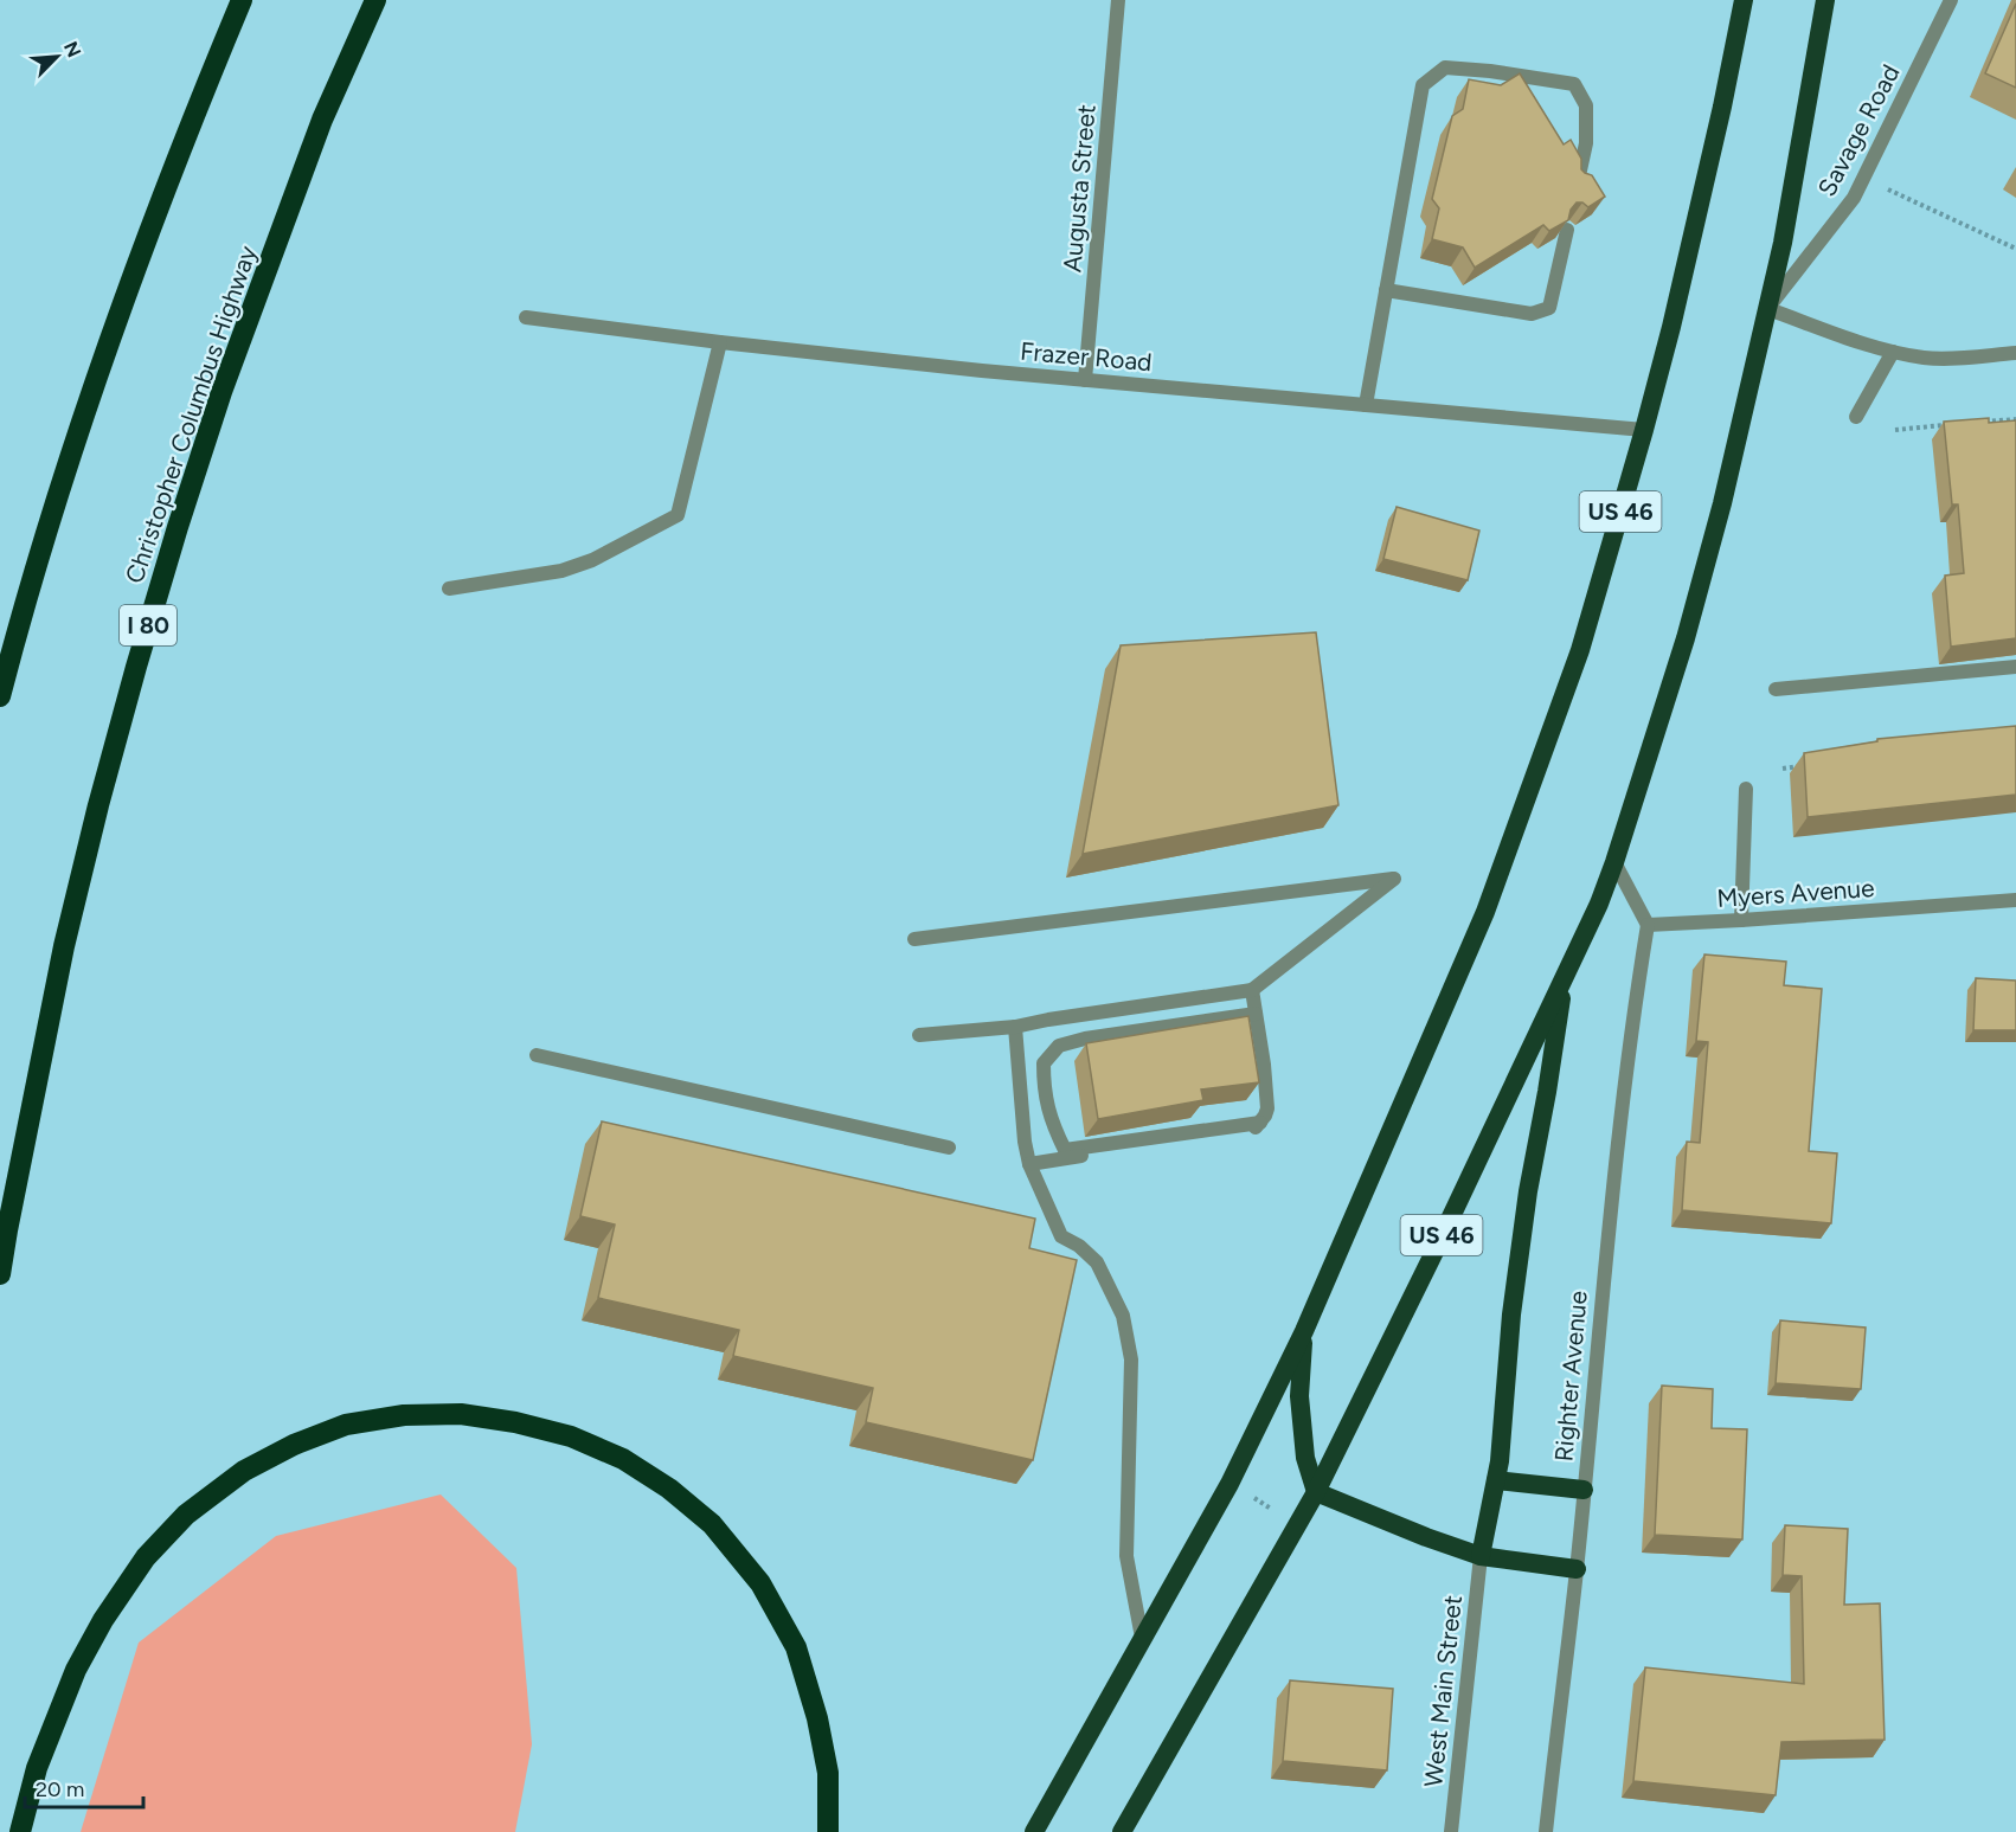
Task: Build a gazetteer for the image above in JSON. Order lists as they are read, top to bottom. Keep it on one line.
{"streets":{"highway":["Christopher Columbus Highway","US 46","I 80"],"street":["Savage Road","Augusta Street","Frazer Road","Myers Avenue","Righter Avenue","West Main Street"]},"crossings":[["Savage Road","US 46"],["Augusta Street","Frazer Road"],["Frazer Road","US 46"],["Myers Avenue","Righter Avenue"]],"scale_bar":"20 m","north":"top right"}
